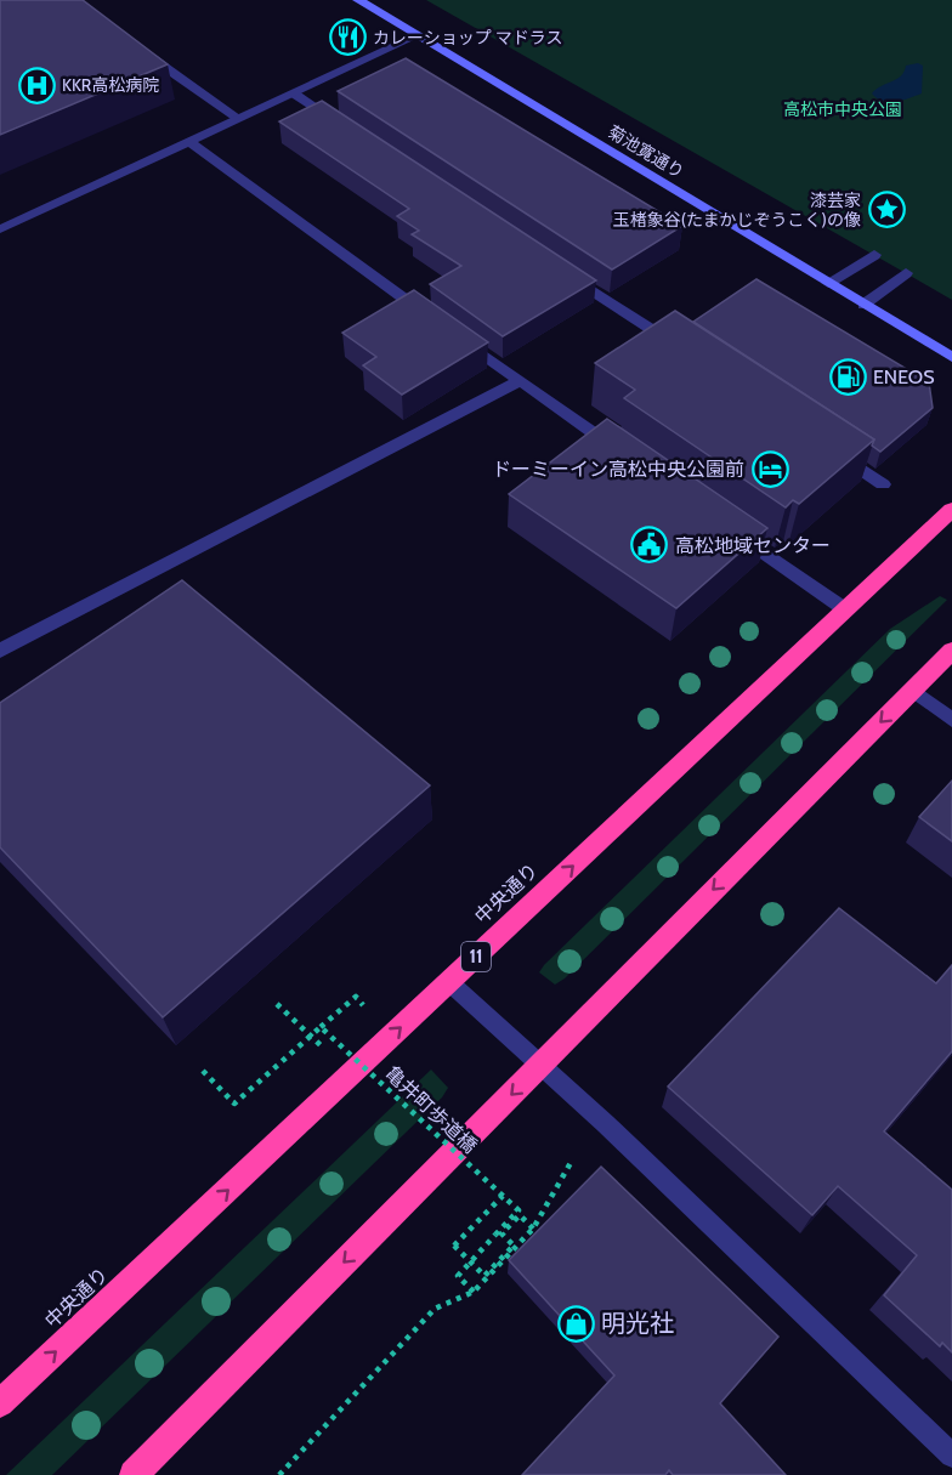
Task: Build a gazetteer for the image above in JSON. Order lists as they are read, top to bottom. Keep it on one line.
{"streets":{"highway":["中央通り","11"],"street":["菊池寛通り"],"path":["亀井町歩道橋"]},"parks":["高松市中央公園"],"places":{"restaurant":["カレーショップ マドラス"],"hospital":["KKR高松病院"],"place":["漆芸家 玉楮象谷(たまかじぞうこく)の像"],"fuel station":["ENEOS"],"hotel":["ドーミーイン高松中央公園前"],"public building":["高松地域センター"],"shop":["明光社"]}}
